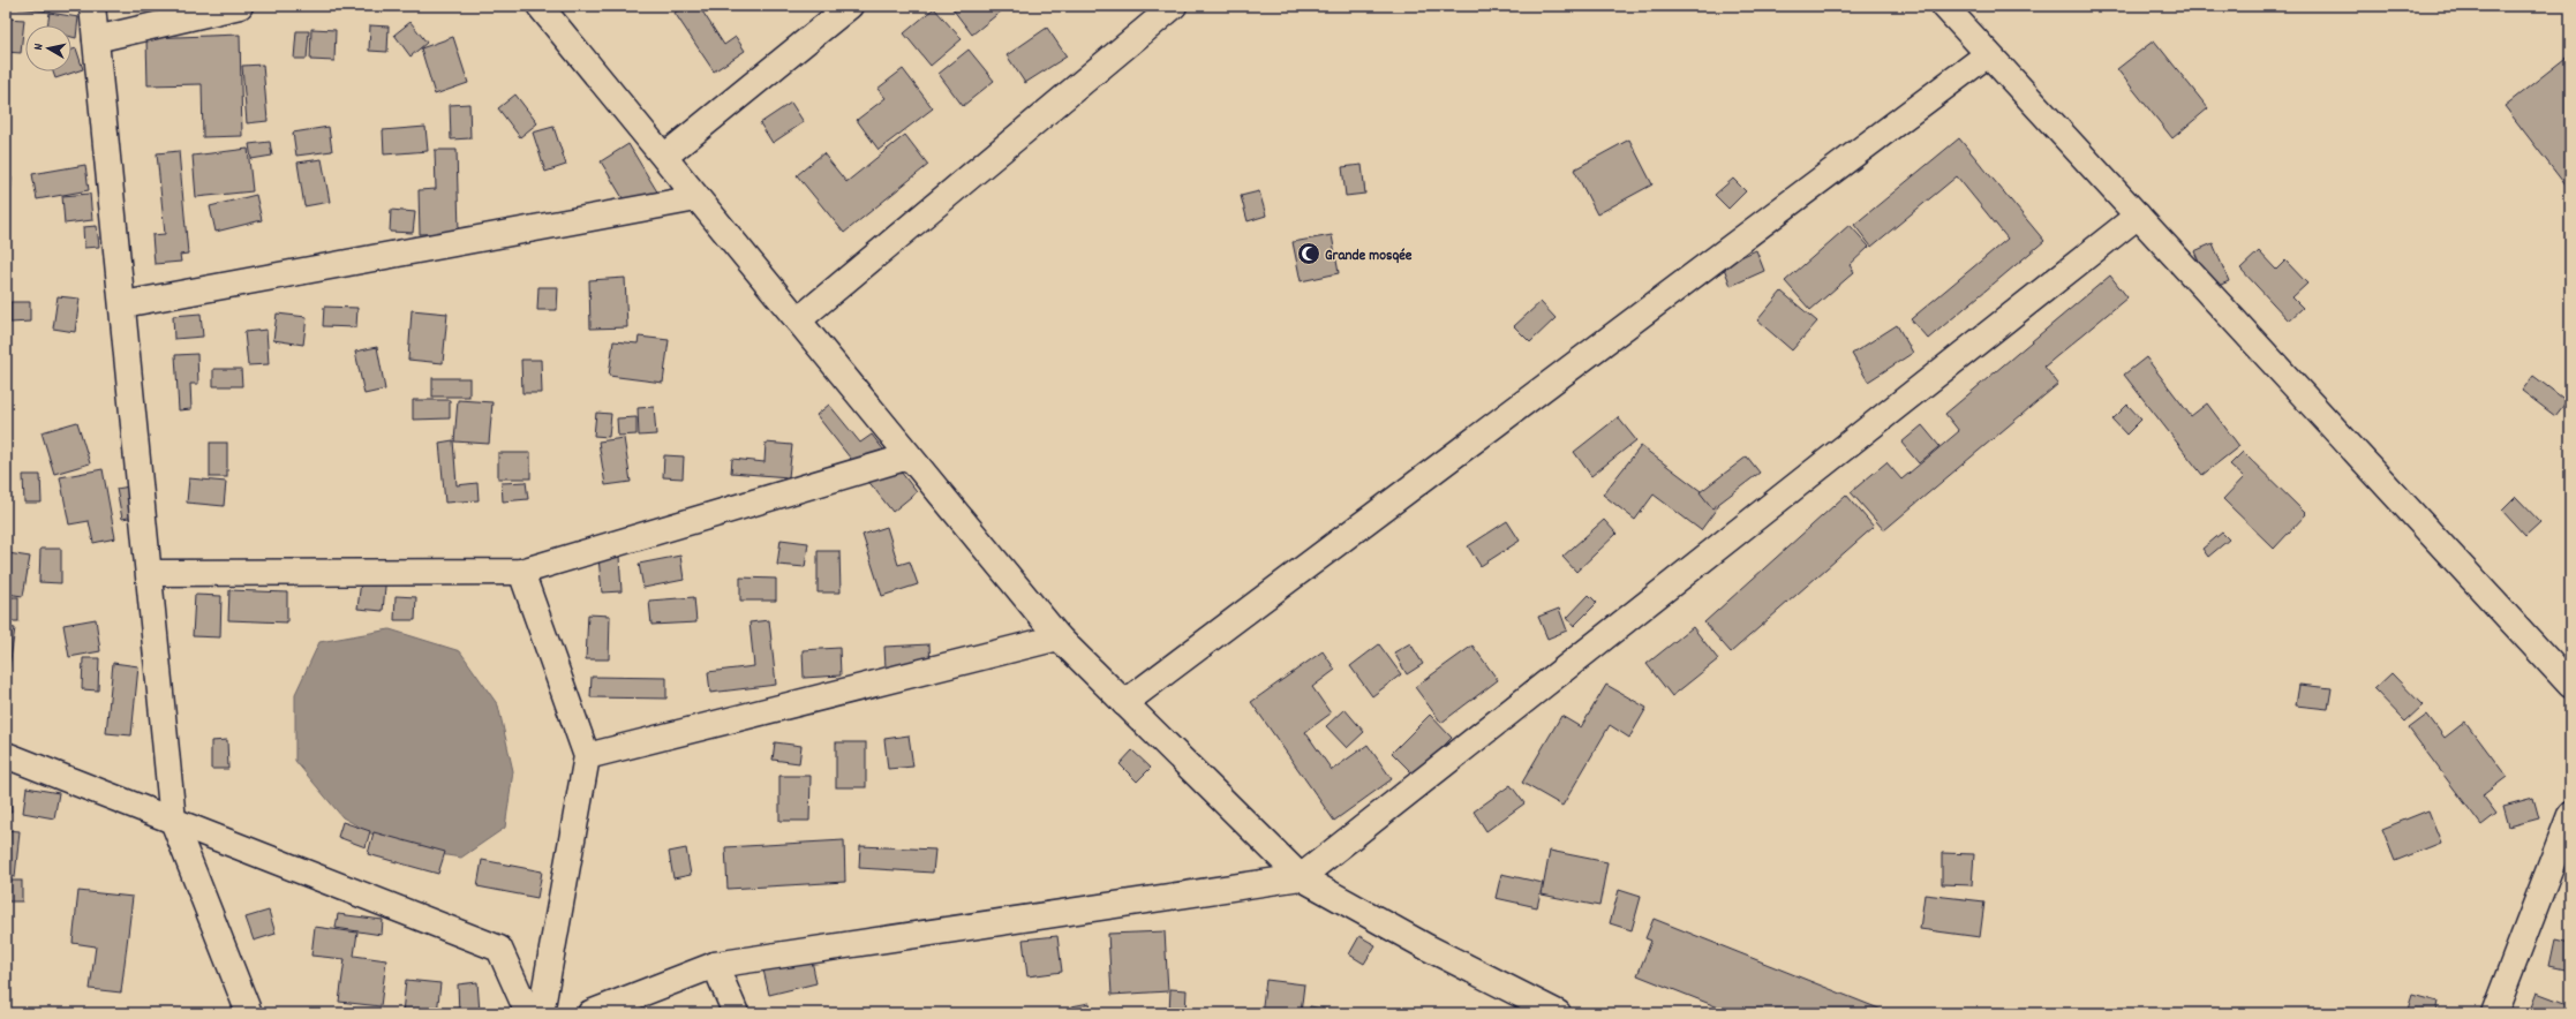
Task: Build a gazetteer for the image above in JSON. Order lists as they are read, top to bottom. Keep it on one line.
{"places":{"mosque":["Grande mosqée"]},"north":"left"}
